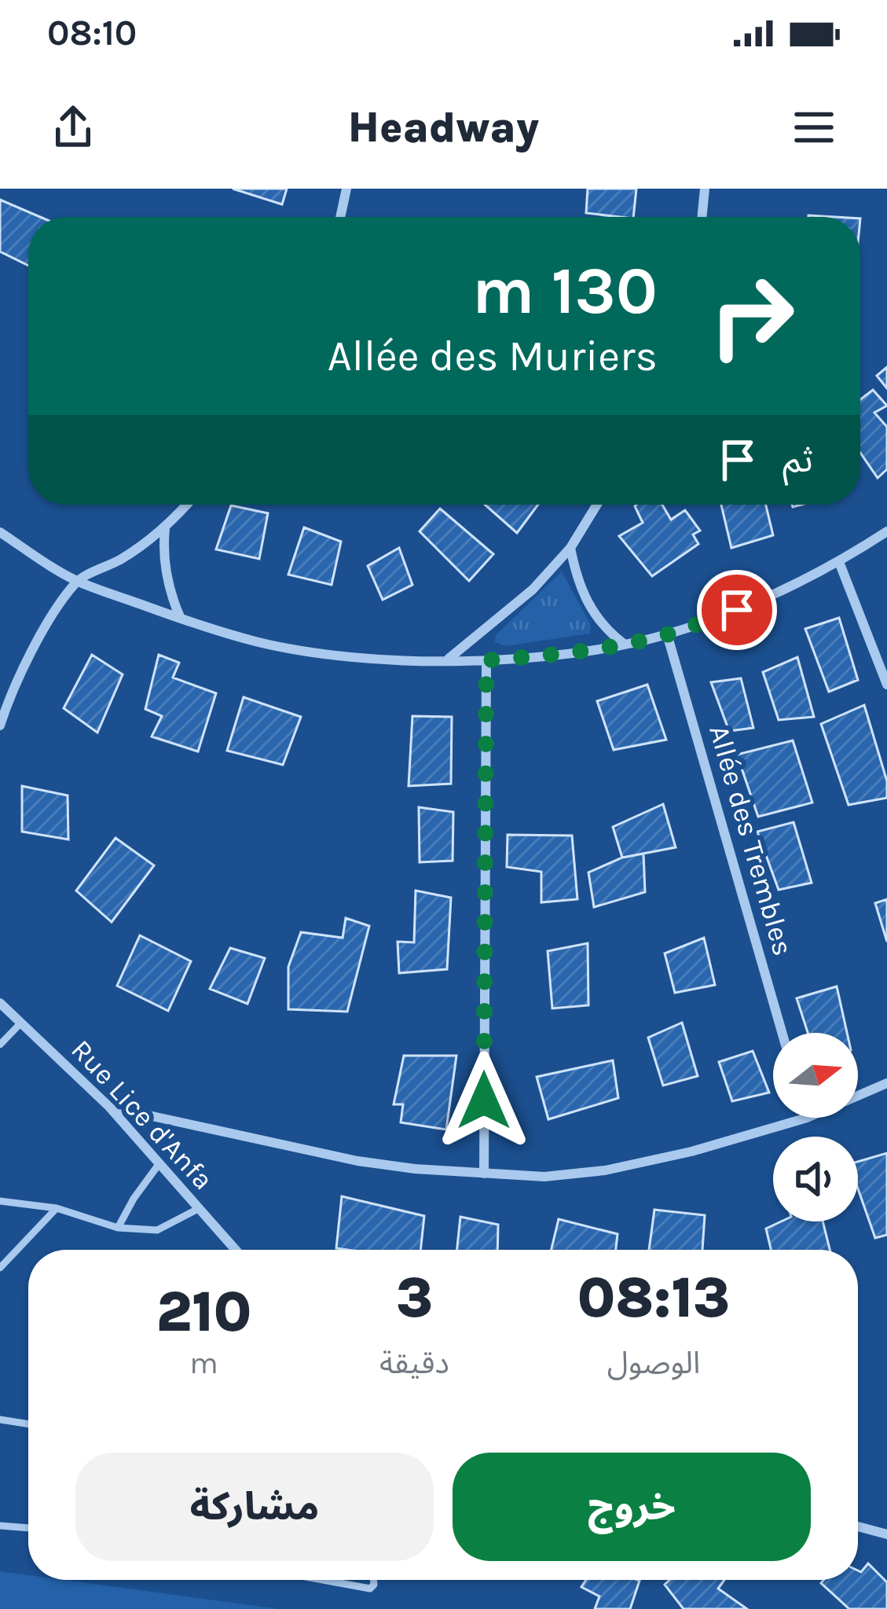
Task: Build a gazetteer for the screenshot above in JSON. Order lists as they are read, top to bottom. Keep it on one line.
{"streets":{"street":["Allée des Trembles","Rue Lice d'Anfa"]},"north":"right","page":{"status":"08:10","header":"Headway","turn":["130 m","Allée des Muriers"],"then":"ثم","eta":["08:13","الوصول","3","دقيقة","210","m"],"buttons":["خروج","مشاركة"]}}
